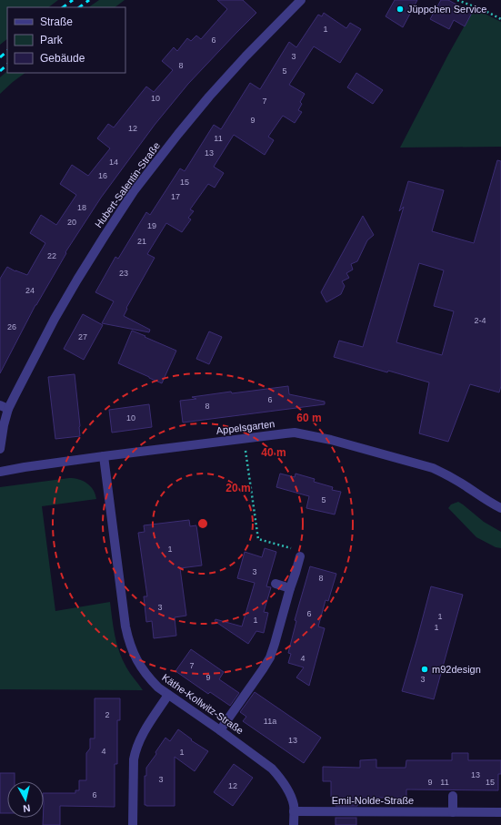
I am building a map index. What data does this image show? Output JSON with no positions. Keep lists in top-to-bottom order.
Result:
{
  "streets": {
    "street": [
      "Hubert-Salentin-Straße",
      "Appelsgarten",
      "Käthe-Kollwitz-Straße",
      "Emil-Nolde-Straße"
    ]
  },
  "crossings": [
    ["Appelsgarten", "Käthe-Kollwitz-Straße"],
    ["Käthe-Kollwitz-Straße", "Emil-Nolde-Straße"]
  ],
  "places": ["Jüppchen Service", "m92design"],
  "house_numbers": [
    "1",
    "6",
    "3",
    "8",
    "5",
    "10",
    "7",
    "9",
    "12",
    "11",
    "13",
    "14",
    "16",
    "15",
    "17",
    "18",
    "20",
    "19",
    "21",
    "22",
    "23",
    "24",
    "2-4",
    "26",
    "27",
    "6",
    "8",
    "10",
    "5",
    "1",
    "3",
    "8",
    "3",
    "6",
    "1",
    "1",
    "1",
    "4",
    "7",
    "9",
    "3",
    "2",
    "11a",
    "13",
    "4",
    "1",
    "13",
    "3",
    "9",
    "11",
    "15",
    "12",
    "6"
  ],
  "legend": ["Straße", "Park", "Gebäude"],
  "north": "bottom",
  "rings": ["60 m", "40 m", "20 m"]
}
